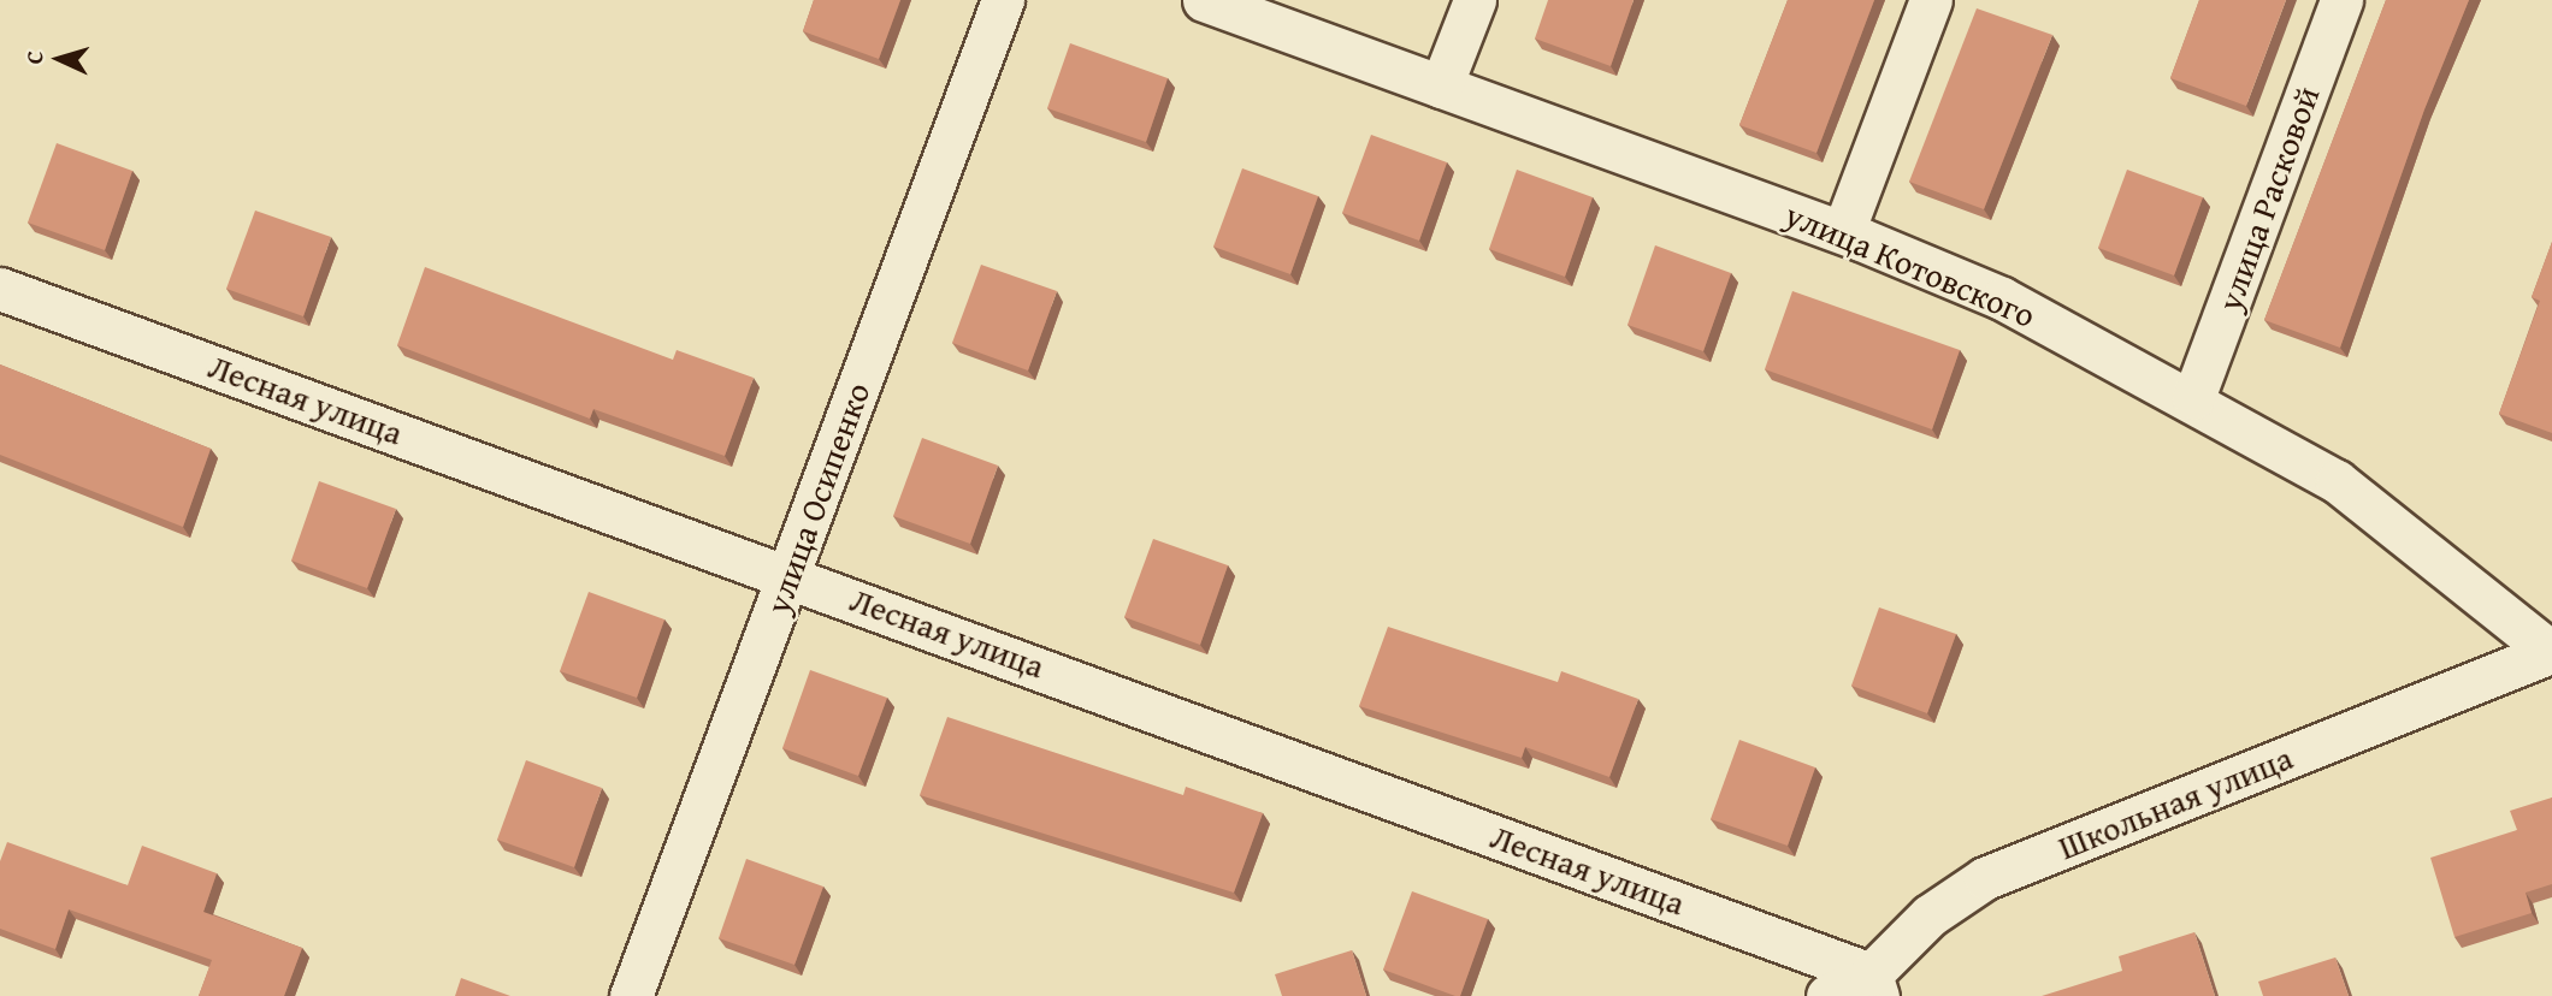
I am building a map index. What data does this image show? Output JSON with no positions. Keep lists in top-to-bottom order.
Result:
{
  "streets": {
    "street": [
      "улица Расковой",
      "улица Котовского",
      "Лесная улица",
      "улица Осипенко",
      "Школьная улица"
    ]
  },
  "crossings": [
    ["улица Расковой", "улица Котовского"],
    ["улица Котовского", "Школьная улица"],
    ["Лесная улица", "улица Осипенко"],
    ["Лесная улица", "Школьная улица"]
  ],
  "north": "left"
}
